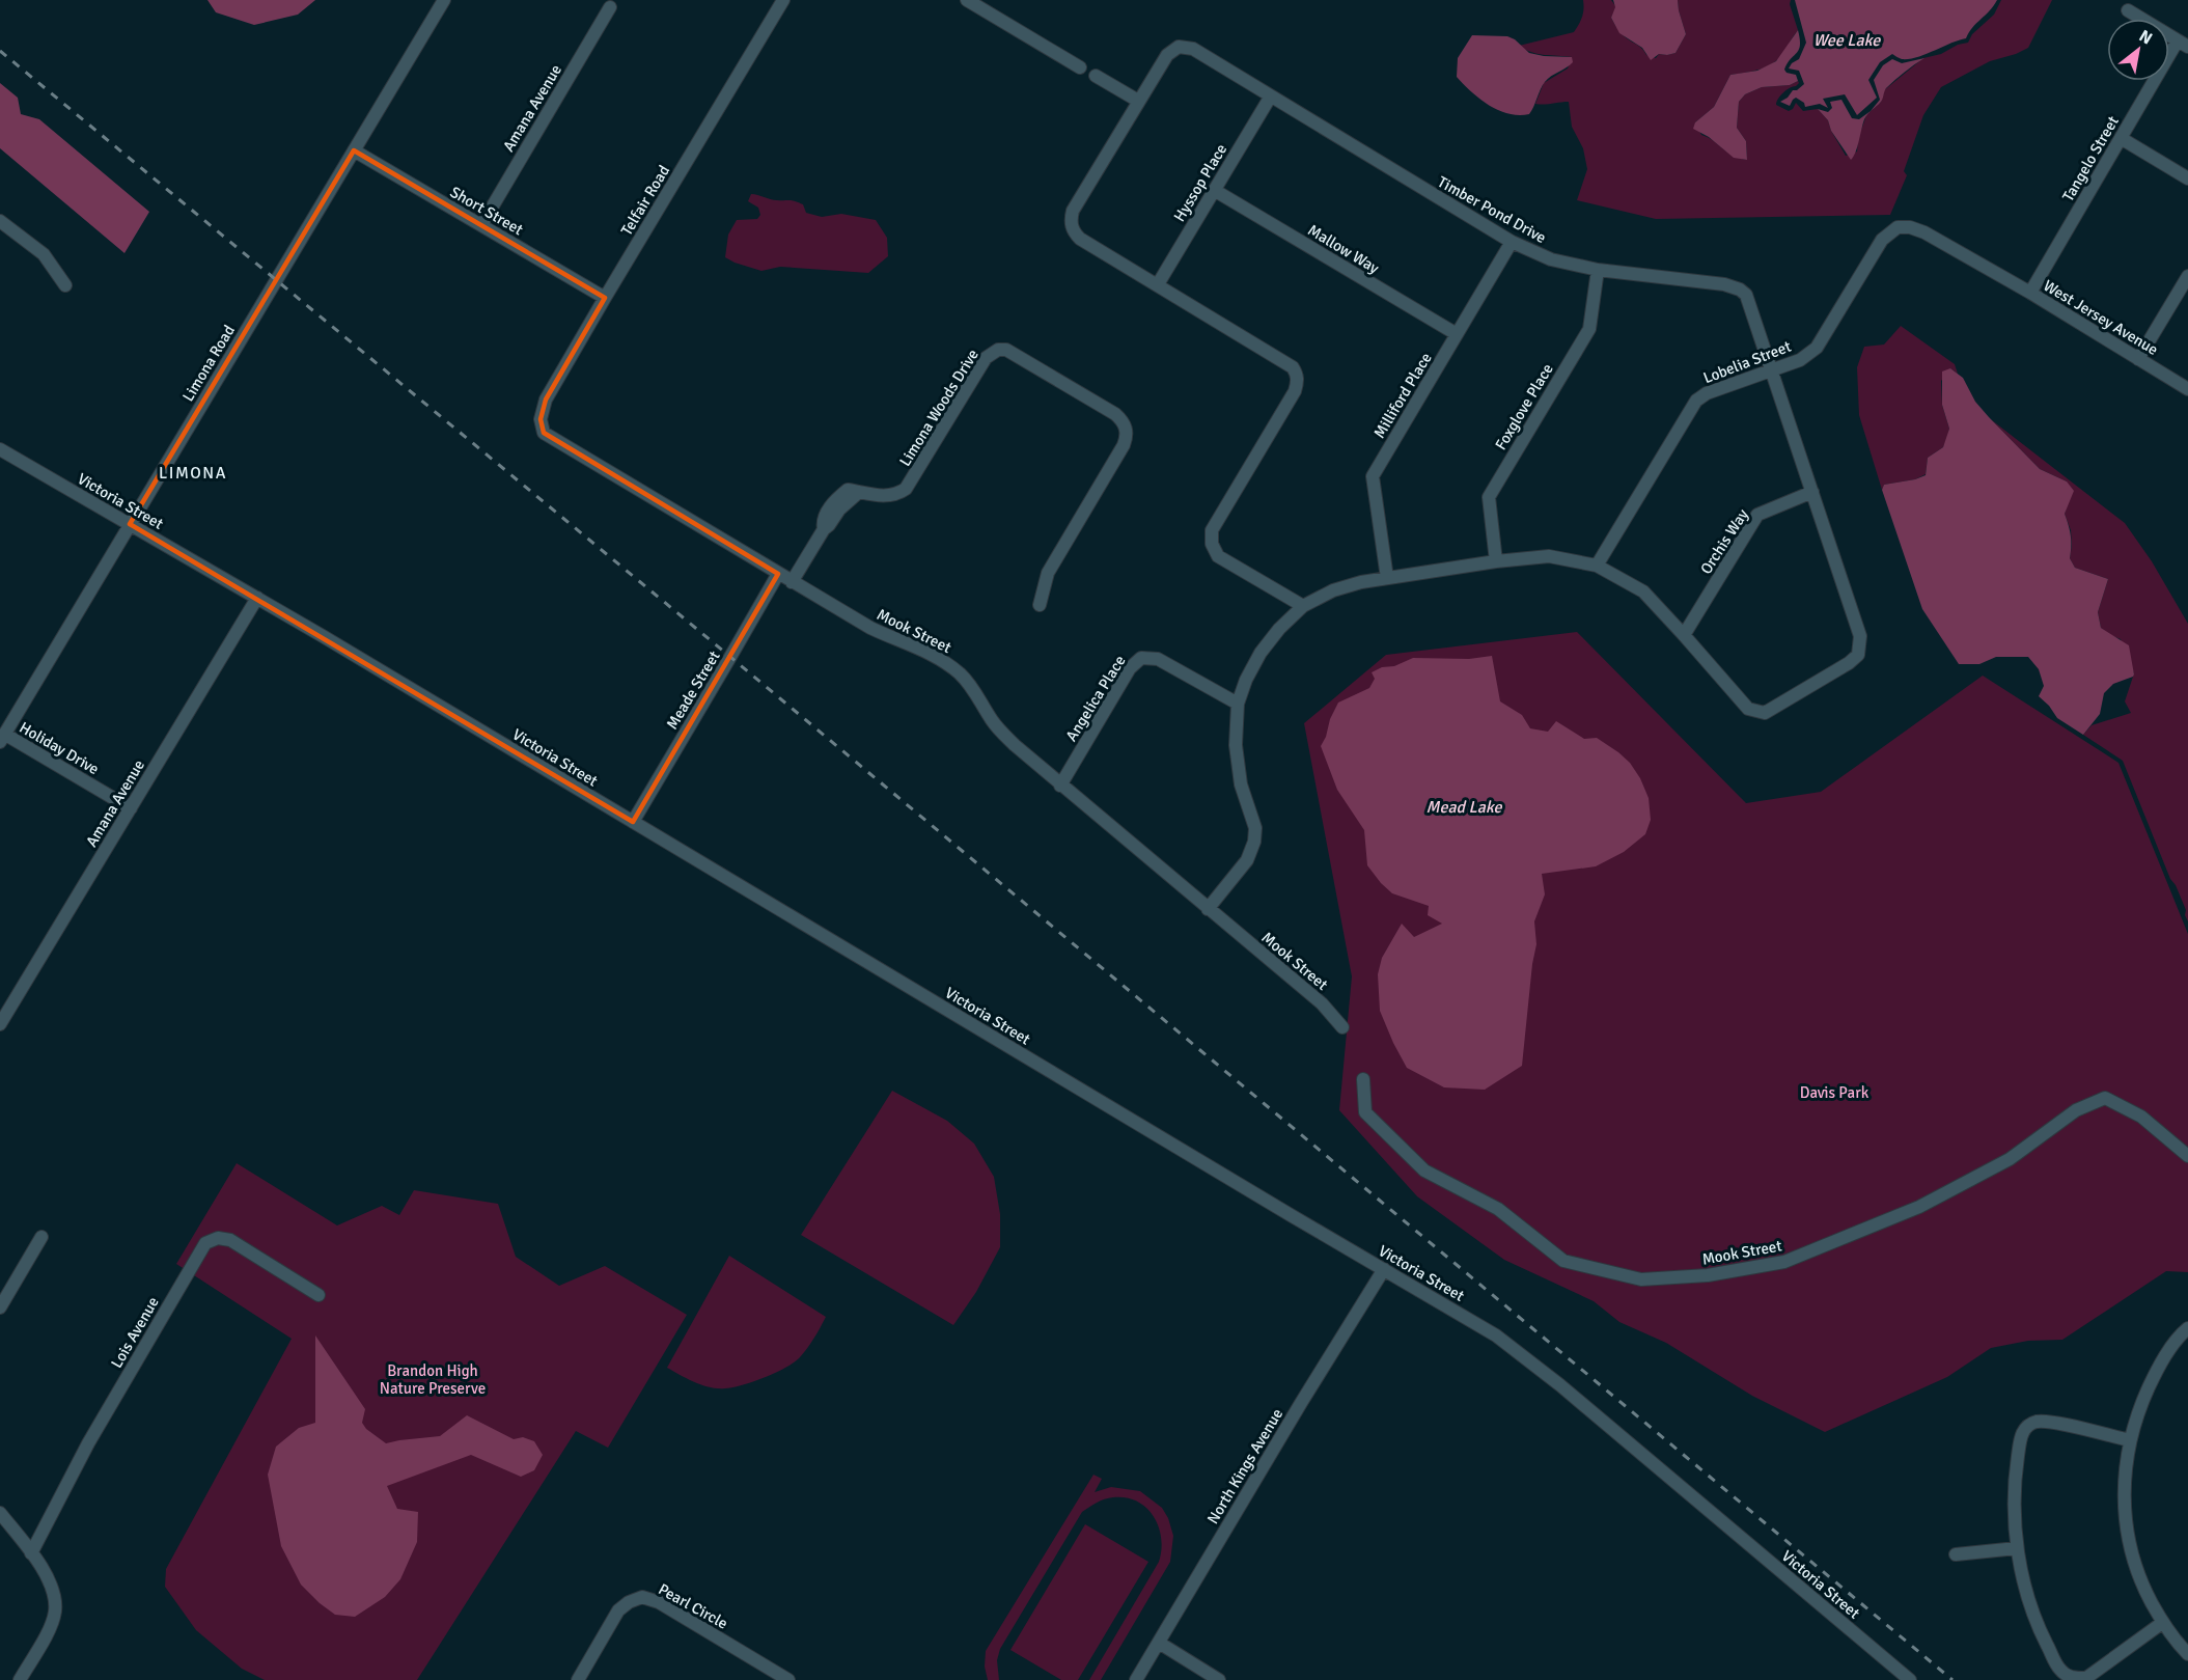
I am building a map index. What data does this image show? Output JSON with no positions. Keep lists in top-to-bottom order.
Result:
{
  "streets": {
    "street": [
      "Amana Avenue",
      "Tangelo Street",
      "Hyssop Place",
      "Telfair Road",
      "Timber Pond Drive",
      "Short Street",
      "Mallow Way",
      "West Jersey Avenue",
      "Lobelia Street",
      "Limona Road",
      "Milliford Place",
      "Foxglove Place",
      "Limona Woods Drive",
      "Victoria Street",
      "Orchis Way",
      "Mook Street",
      "Meade Street",
      "Angelica Place",
      "Holiday Drive",
      "Lois Avenue",
      "North Kings Avenue",
      "Pearl Circle"
    ]
  },
  "crossings": [
    ["Amana Avenue", "Short Street"],
    ["Amana Avenue", "Victoria Street"],
    ["Amana Avenue", "Holiday Drive"],
    ["Tangelo Street", "West Jersey Avenue"],
    ["Tangelo Street", "Lobelia Street"],
    ["Hyssop Place", "Timber Pond Drive"],
    ["Hyssop Place", "Mallow Way"],
    ["Telfair Road", "Short Street"],
    ["Telfair Road", "Mook Street"],
    ["Timber Pond Drive", "Lobelia Street"],
    ["Timber Pond Drive", "Milliford Place"],
    ["Timber Pond Drive", "Foxglove Place"],
    ["Timber Pond Drive", "Orchis Way"],
    ["Timber Pond Drive", "Angelica Place"],
    ["Short Street", "Limona Road"],
    ["Mallow Way", "Milliford Place"],
    ["West Jersey Avenue", "Lobelia Street"],
    ["Limona Road", "Victoria Street"],
    ["Limona Road", "Holiday Drive"],
    ["Limona Woods Drive", "Mook Street"],
    ["Victoria Street", "Meade Street"],
    ["Victoria Street", "North Kings Avenue"],
    ["Mook Street", "Meade Street"],
    ["Mook Street", "Angelica Place"]
  ],
  "districts": ["LIMONA"],
  "water": ["Wee Lake", "Mead Lake"],
  "parks": ["Davis Park", "Brandon High Nature Preserve"],
  "north": "top right"
}
